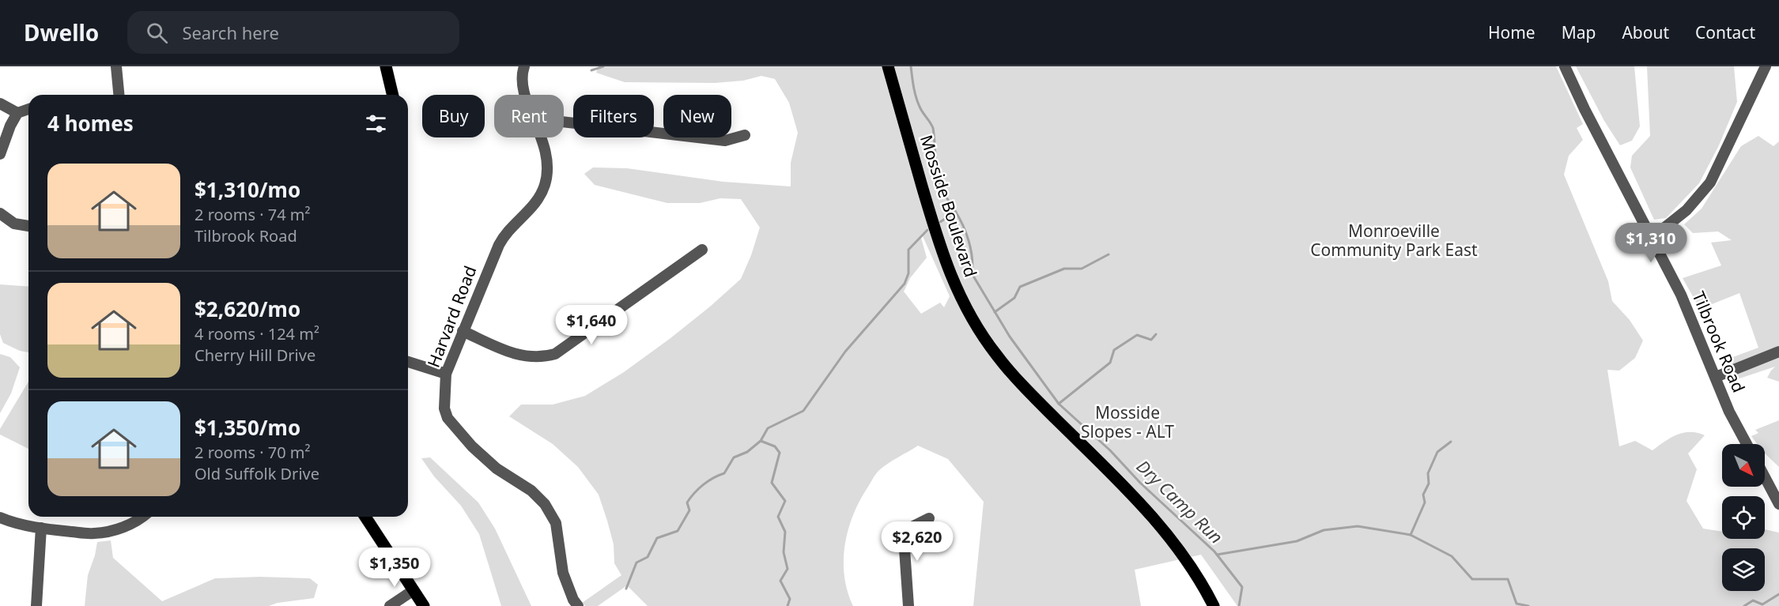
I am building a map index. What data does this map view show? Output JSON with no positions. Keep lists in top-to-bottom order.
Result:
{
  "streets": {
    "main road": ["Mosside Boulevard"],
    "street": ["Harvard Road", "Tilbrook Road"]
  },
  "water": ["Dry Camp Run"],
  "parks": ["Monroeville Community Park East", "Mosside Slopes - ALT"],
  "north": "bottom right",
  "page": {
    "header": "Dwello",
    "search": "Search here",
    "nav": [
      "Home",
      "Map",
      "About",
      "Contact"
    ],
    "chip": [
      "Buy",
      "Rent",
      "Filters",
      "New"
    ],
    "heading": "4 homes",
    "list": [
      {
        "name": "$1,310/mo",
        "note": "2 rooms · 74 m² · Tilbrook Road"
      },
      {
        "name": "$2,620/mo",
        "note": "4 rooms · 124 m² · Cherry Hill Drive"
      },
      {
        "name": "$1,350/mo",
        "note": "2 rooms · 70 m² · Old Suffolk Drive"
      }
    ],
    "price": [
      "$1,310",
      "$1,640",
      "$2,620",
      "$1,350"
    ]
  }
}
